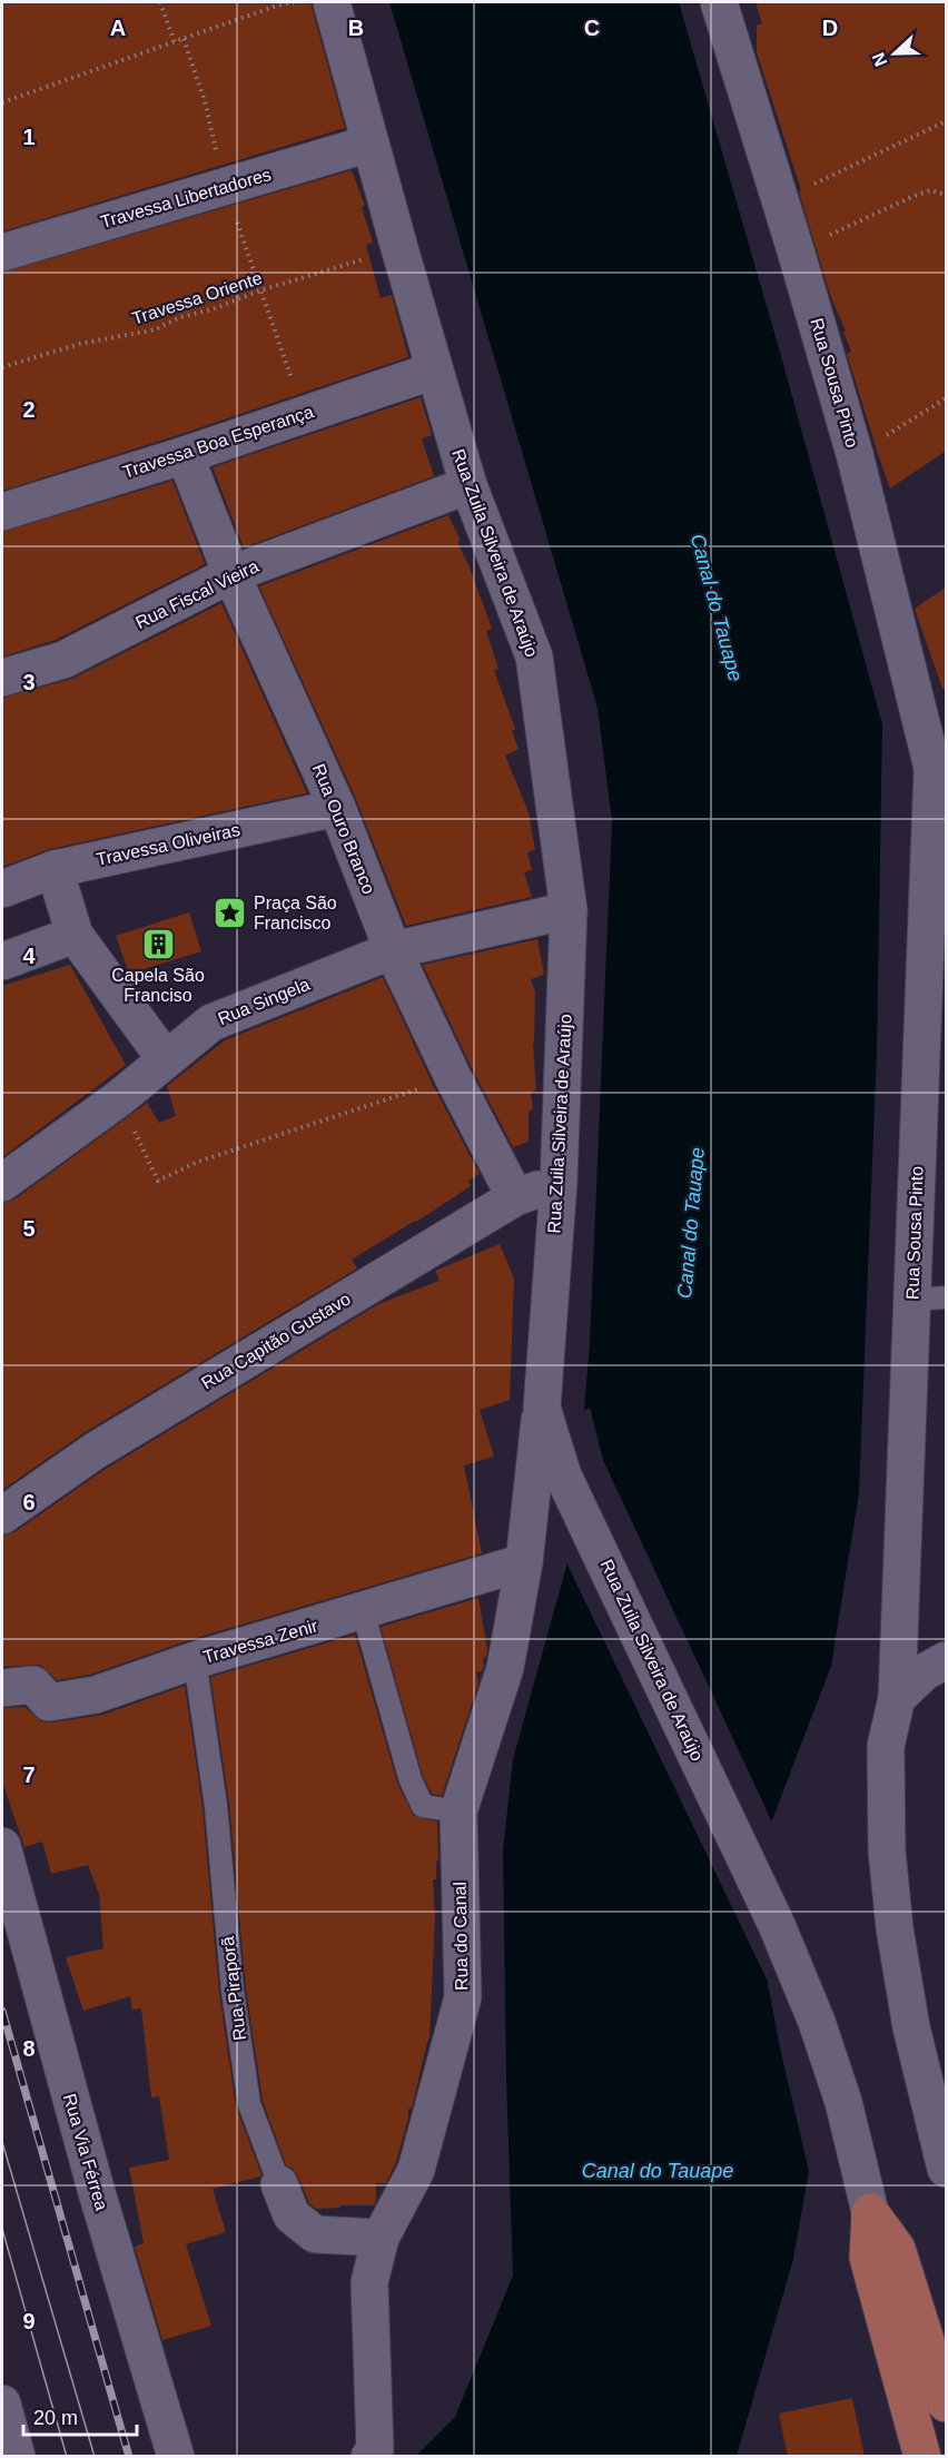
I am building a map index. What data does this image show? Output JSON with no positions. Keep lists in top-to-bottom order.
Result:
{
  "streets": {
    "street": [
      "Travessa Libertadores",
      "Rua Sousa Pinto",
      "Travessa Boa Esperança",
      "Rua Zuila Silveira de Araújo",
      "Rua Fiscal Vieira",
      "Rua Ouro Branco",
      "Travessa Oliveiras",
      "Rua Singela",
      "Rua Capitão Gustavo",
      "Travessa Zenir",
      "Rua do Canal",
      "Rua Piraporã",
      "Rua Via Férrea"
    ],
    "path": ["Travessa Oriente"]
  },
  "crossings": [
    ["Travessa Libertadores", "Rua Zuila Silveira de Araújo"],
    ["Travessa Oriente", "Rua Zuila Silveira de Araújo"],
    ["Travessa Boa Esperança", "Rua Zuila Silveira de Araújo"],
    ["Travessa Boa Esperança", "Rua Ouro Branco"],
    ["Rua Zuila Silveira de Araújo", "Rua Fiscal Vieira"],
    ["Rua Zuila Silveira de Araújo", "Rua Singela"],
    ["Rua Zuila Silveira de Araújo", "Rua Capitão Gustavo"],
    ["Rua Zuila Silveira de Araújo", "Rua do Canal"],
    ["Rua Fiscal Vieira", "Rua Ouro Branco"],
    ["Rua Ouro Branco", "Travessa Oliveiras"],
    ["Rua Ouro Branco", "Rua Singela"],
    ["Rua Ouro Branco", "Rua Capitão Gustavo"],
    ["Travessa Zenir", "Rua do Canal"],
    ["Travessa Zenir", "Rua Piraporã"],
    ["Rua do Canal", "Rua Piraporã"]
  ],
  "water": ["Canal do Tauape"],
  "places": {
    "place": ["Praça São Francisco"],
    "building": ["Capela São Franciso"]
  },
  "scale_bar": "20 m",
  "north": "left",
  "grid": {
    "columns": [
      "A",
      "B",
      "C",
      "D"
    ],
    "rows": [
      "1",
      "2",
      "3",
      "4",
      "5",
      "6",
      "7",
      "8",
      "9"
    ]
  }
}
